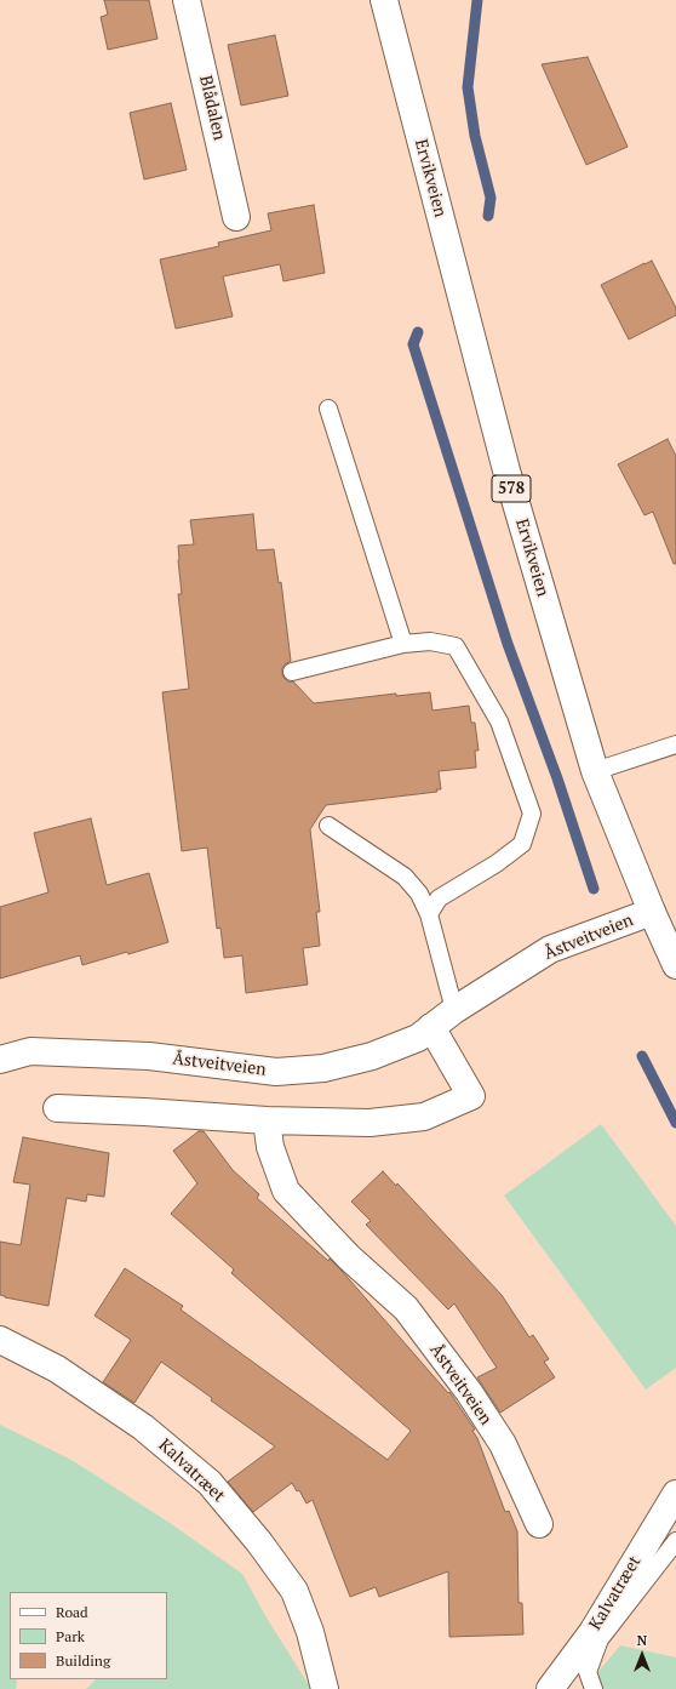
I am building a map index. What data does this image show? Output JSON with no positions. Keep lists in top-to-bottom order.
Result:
{
  "streets": {
    "street": [
      "Blådalen",
      "Ervikveien",
      "578",
      "Åstveitveien",
      "Kalvatræet"
    ]
  },
  "crossings": [
    ["Ervikveien", "Åstveitveien"]
  ],
  "legend": ["Road", "Park", "Building"],
  "north": "top"
}
